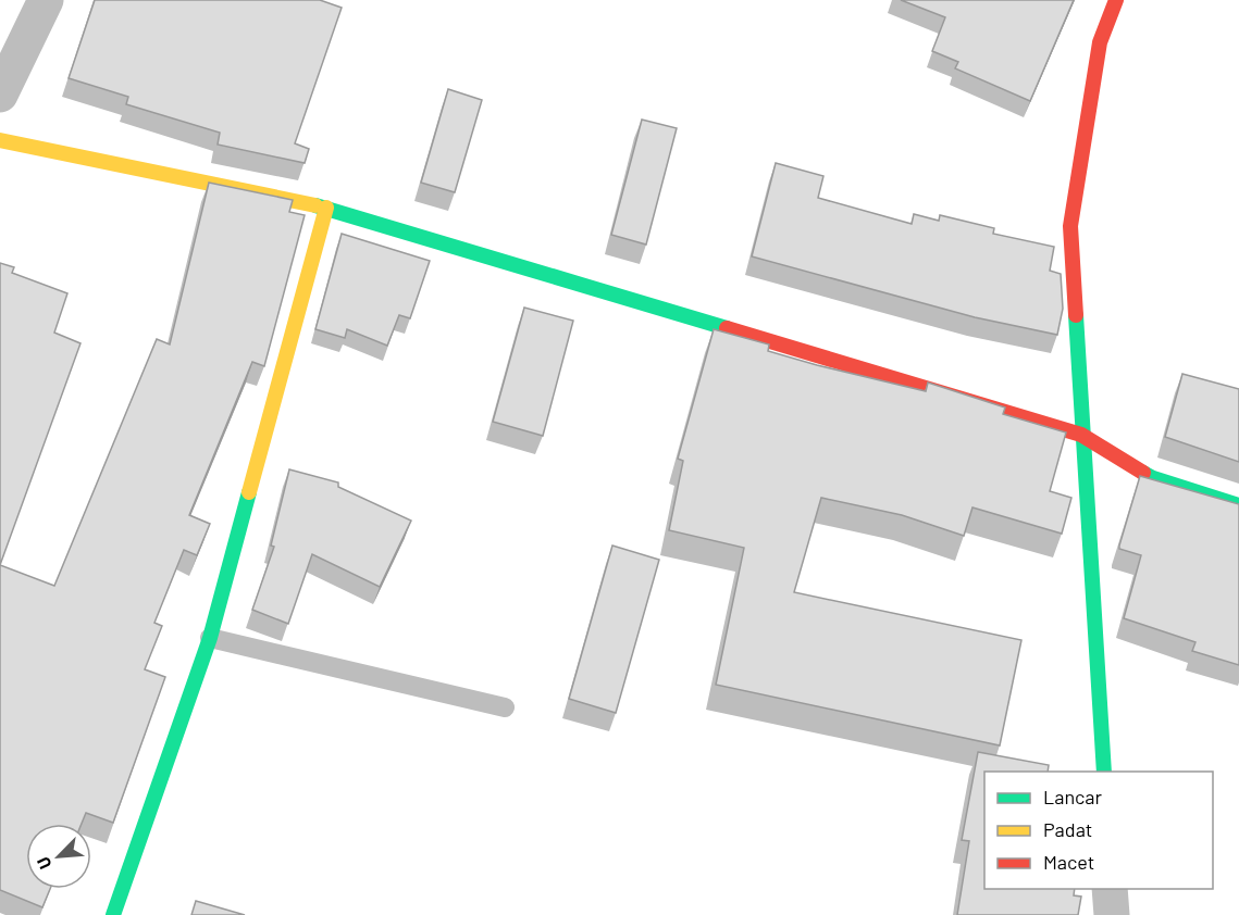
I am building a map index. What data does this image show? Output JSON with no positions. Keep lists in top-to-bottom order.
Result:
{
  "legend": ["Lancar", "Padat", "Macet"],
  "north": "bottom left"
}
